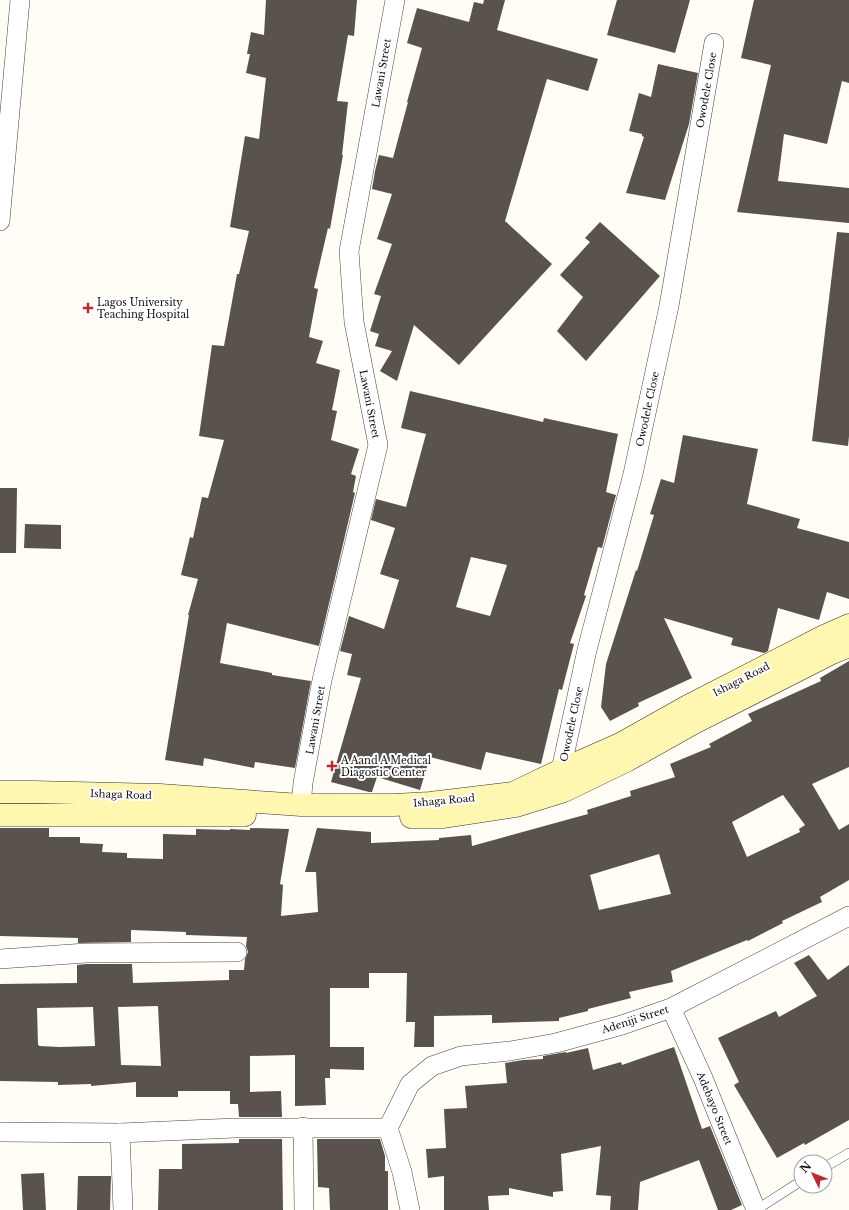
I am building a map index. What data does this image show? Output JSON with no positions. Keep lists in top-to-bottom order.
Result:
{
  "streets": {
    "main road": ["Ishaga Road"],
    "street": [
      "Lawani Street",
      "Owodele Close",
      "Adeniji Street",
      "Adebayo Street"
    ]
  },
  "crossings": [
    ["Lawani Street", "Ishaga Road"],
    ["Owodele Close", "Ishaga Road"],
    ["Adeniji Street", "Adebayo Street"]
  ],
  "places": {
    "health": ["Lagos University Teaching Hospital", "A Aand A Medical Diagostic Center"]
  },
  "north": "top left"
}
